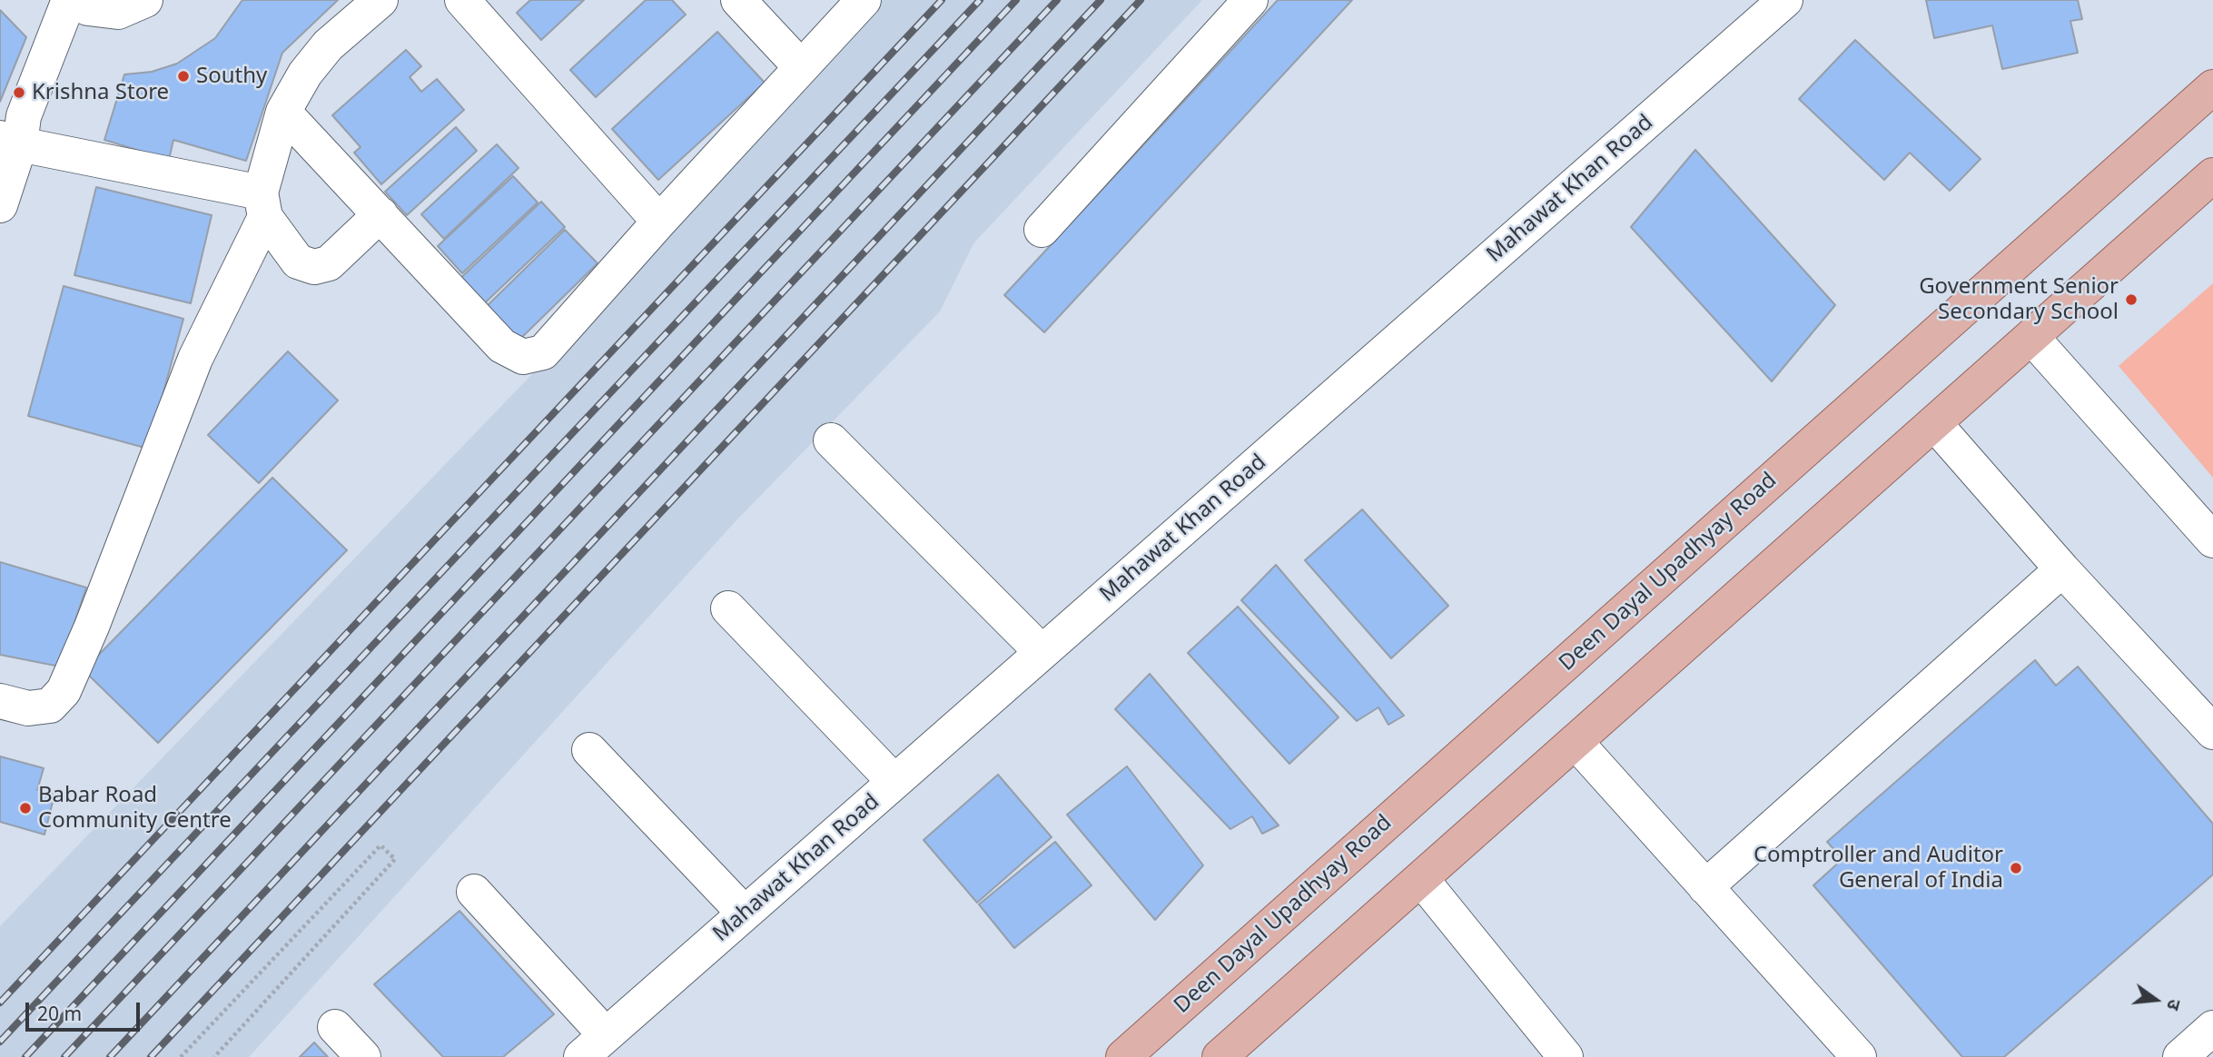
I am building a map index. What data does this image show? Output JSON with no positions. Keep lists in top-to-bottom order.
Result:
{
  "streets": {
    "main road": ["Deen Dayal Upadhyay Road"],
    "street": ["Mahawat Khan Road"]
  },
  "places": [
    "Southy",
    "Krishna Store",
    "Government Senior Secondary School",
    "Babar Road Community Centre",
    "Comptroller and Auditor General of India"
  ],
  "scale_bar": "20 m",
  "north": "right"
}
